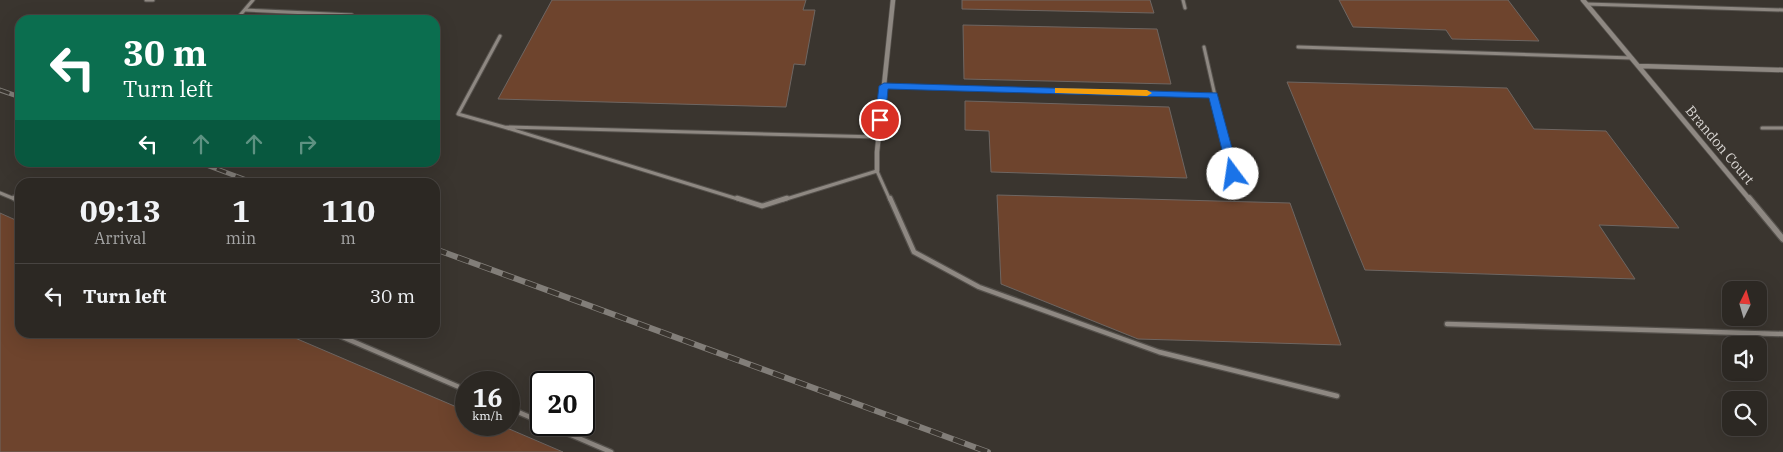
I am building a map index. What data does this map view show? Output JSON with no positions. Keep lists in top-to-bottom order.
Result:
{
  "streets": {
    "street": ["Brandon Court"]
  },
  "north": "top",
  "page": {
    "turn": ["30 m", "Turn left"],
    "eta": [
      "09:13",
      "Arrival",
      "1",
      "min",
      "110",
      "m"
    ],
    "list": [
      {
        "name": "Turn left",
        "value": "30 m"
      }
    ],
    "speed": "16 km/h",
    "limit": "20"
  }
}
